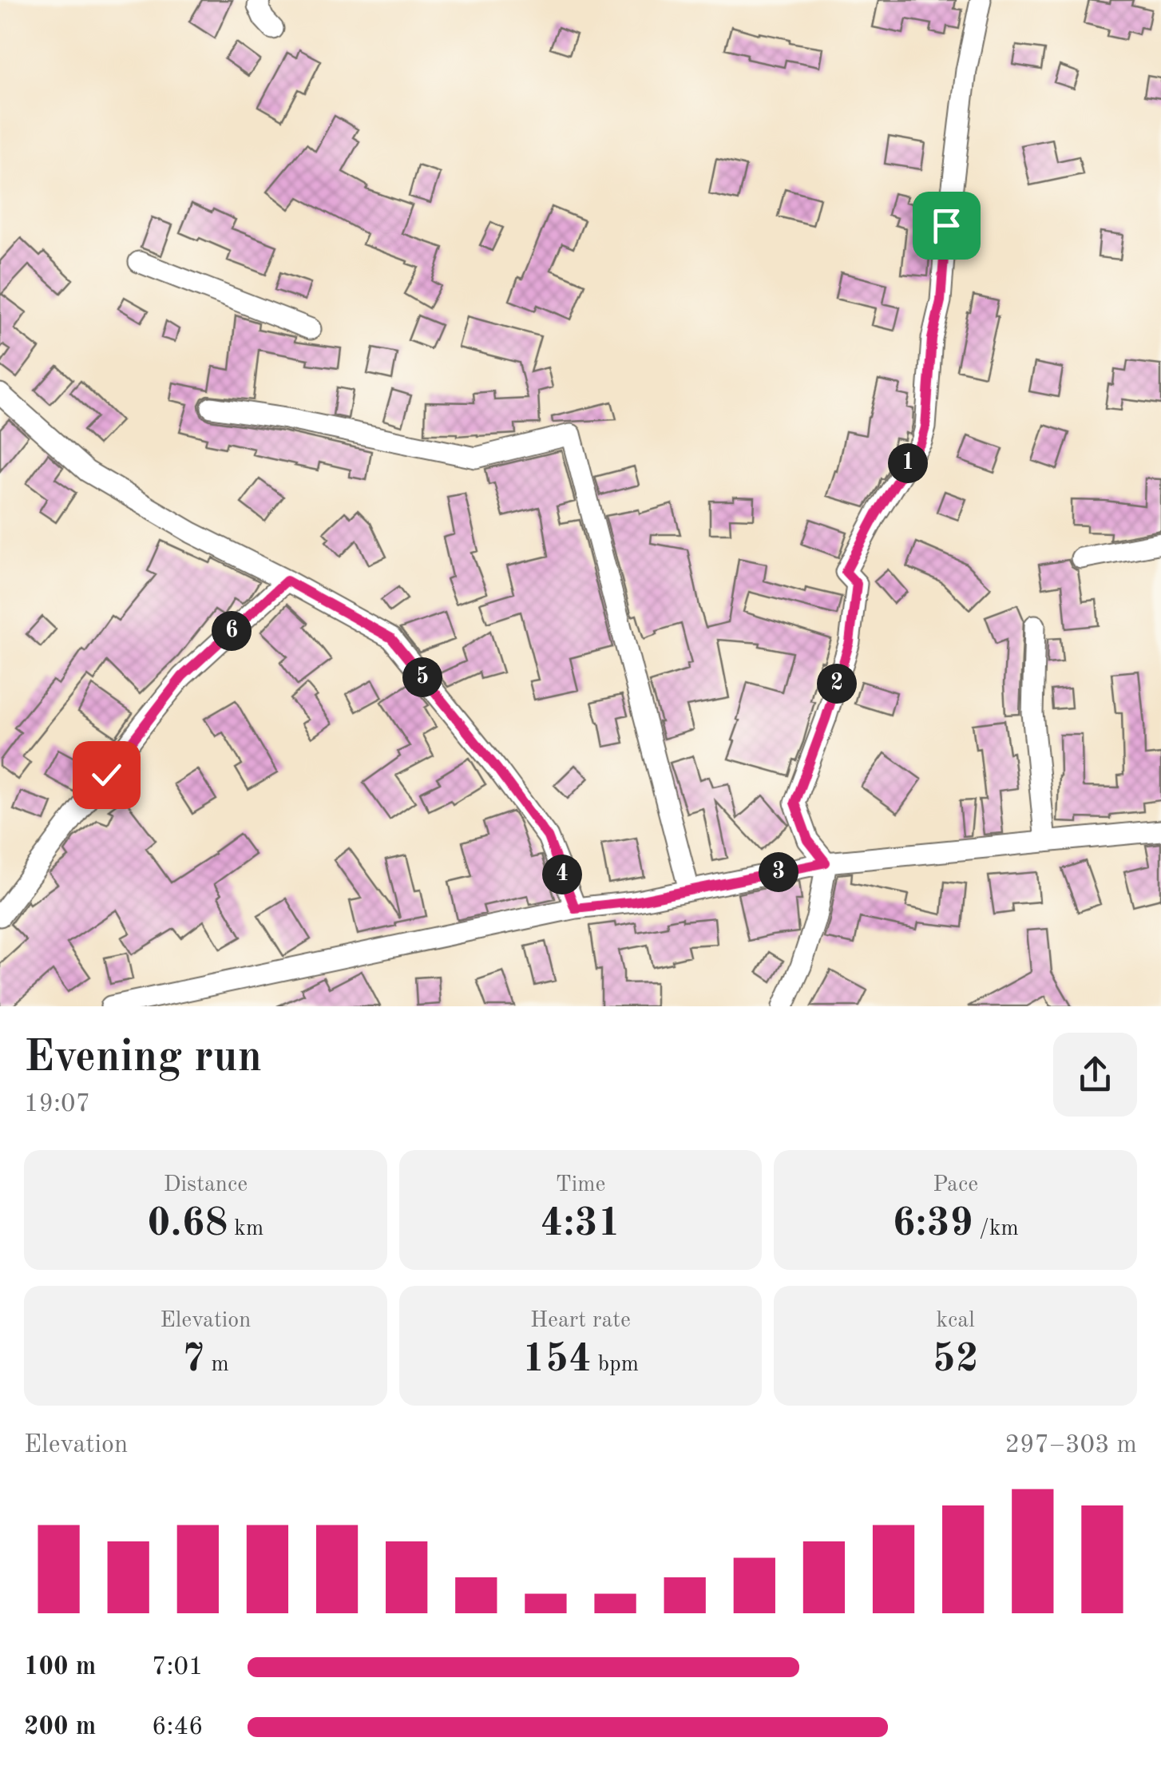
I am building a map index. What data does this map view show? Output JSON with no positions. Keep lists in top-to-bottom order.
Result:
{
  "page": {
    "pins": [
      "1",
      "6",
      "5",
      "2",
      "3",
      "4"
    ],
    "heading": ["Evening run", "19:07"],
    "stats": [
      ["Distance", "0.68 km"],
      ["Time", "4:31"],
      ["Pace", "6:39 /km"],
      ["Elevation", "7 m"],
      ["Heart rate", "154 bpm"],
      ["kcal", "52"]
    ],
    "chart": ["Elevation", "297–303 m"],
    "list": [
      {
        "name": "100 m",
        "note": "7:01"
      },
      {
        "name": "200 m",
        "note": "6:46"
      }
    ]
  }
}
